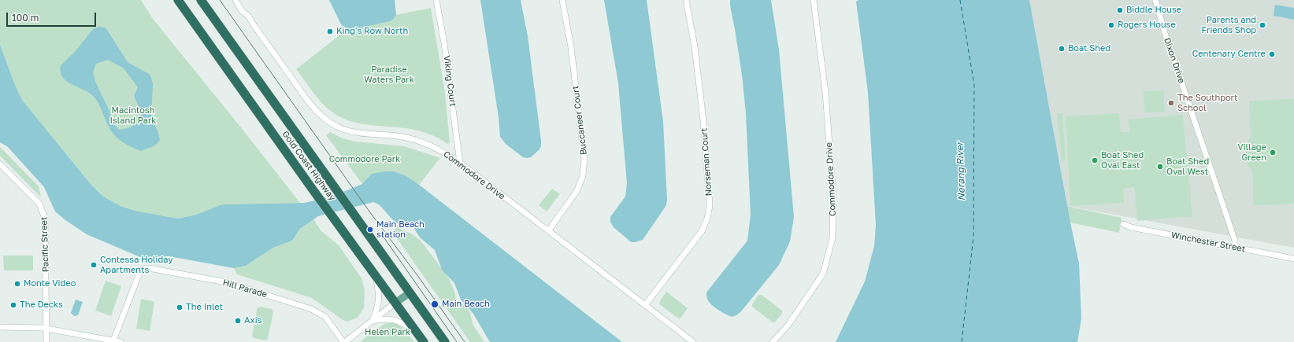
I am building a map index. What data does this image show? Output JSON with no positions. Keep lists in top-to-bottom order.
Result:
{
  "streets": {
    "highway": ["Gold Coast Highway"],
    "street": [
      "Dixon Drive",
      "Viking Court",
      "Buccaneer Court",
      "Norseman Court",
      "Commodore Drive",
      "Winchester Street",
      "Pacific Street",
      "Hill Parade"
    ]
  },
  "crossings": [
    ["Dixon Drive", "Winchester Street"],
    ["Viking Court", "Commodore Drive"],
    ["Buccaneer Court", "Commodore Drive"],
    ["Norseman Court", "Commodore Drive"]
  ],
  "water": ["Nerang River"],
  "parks": [
    "Paradise Waters Park",
    "Macintosh Island Park",
    "Commodore Park",
    "Helen Park"
  ],
  "places": [
    "Biddle House",
    "Rogers House",
    "Parents and Friends Shop",
    "King's Row North",
    "Boat Shed",
    "Centenary Centre",
    "The Southport School",
    "Village Green",
    "Boat Shed Oval East",
    "Boat Shed Oval West",
    "Main Beach station",
    "Contessa Holiday Apartments",
    "Monte Video",
    "Main Beach",
    "The Decks",
    "The Inlet",
    "Axis"
  ],
  "scale_bar": "100 m"
}
